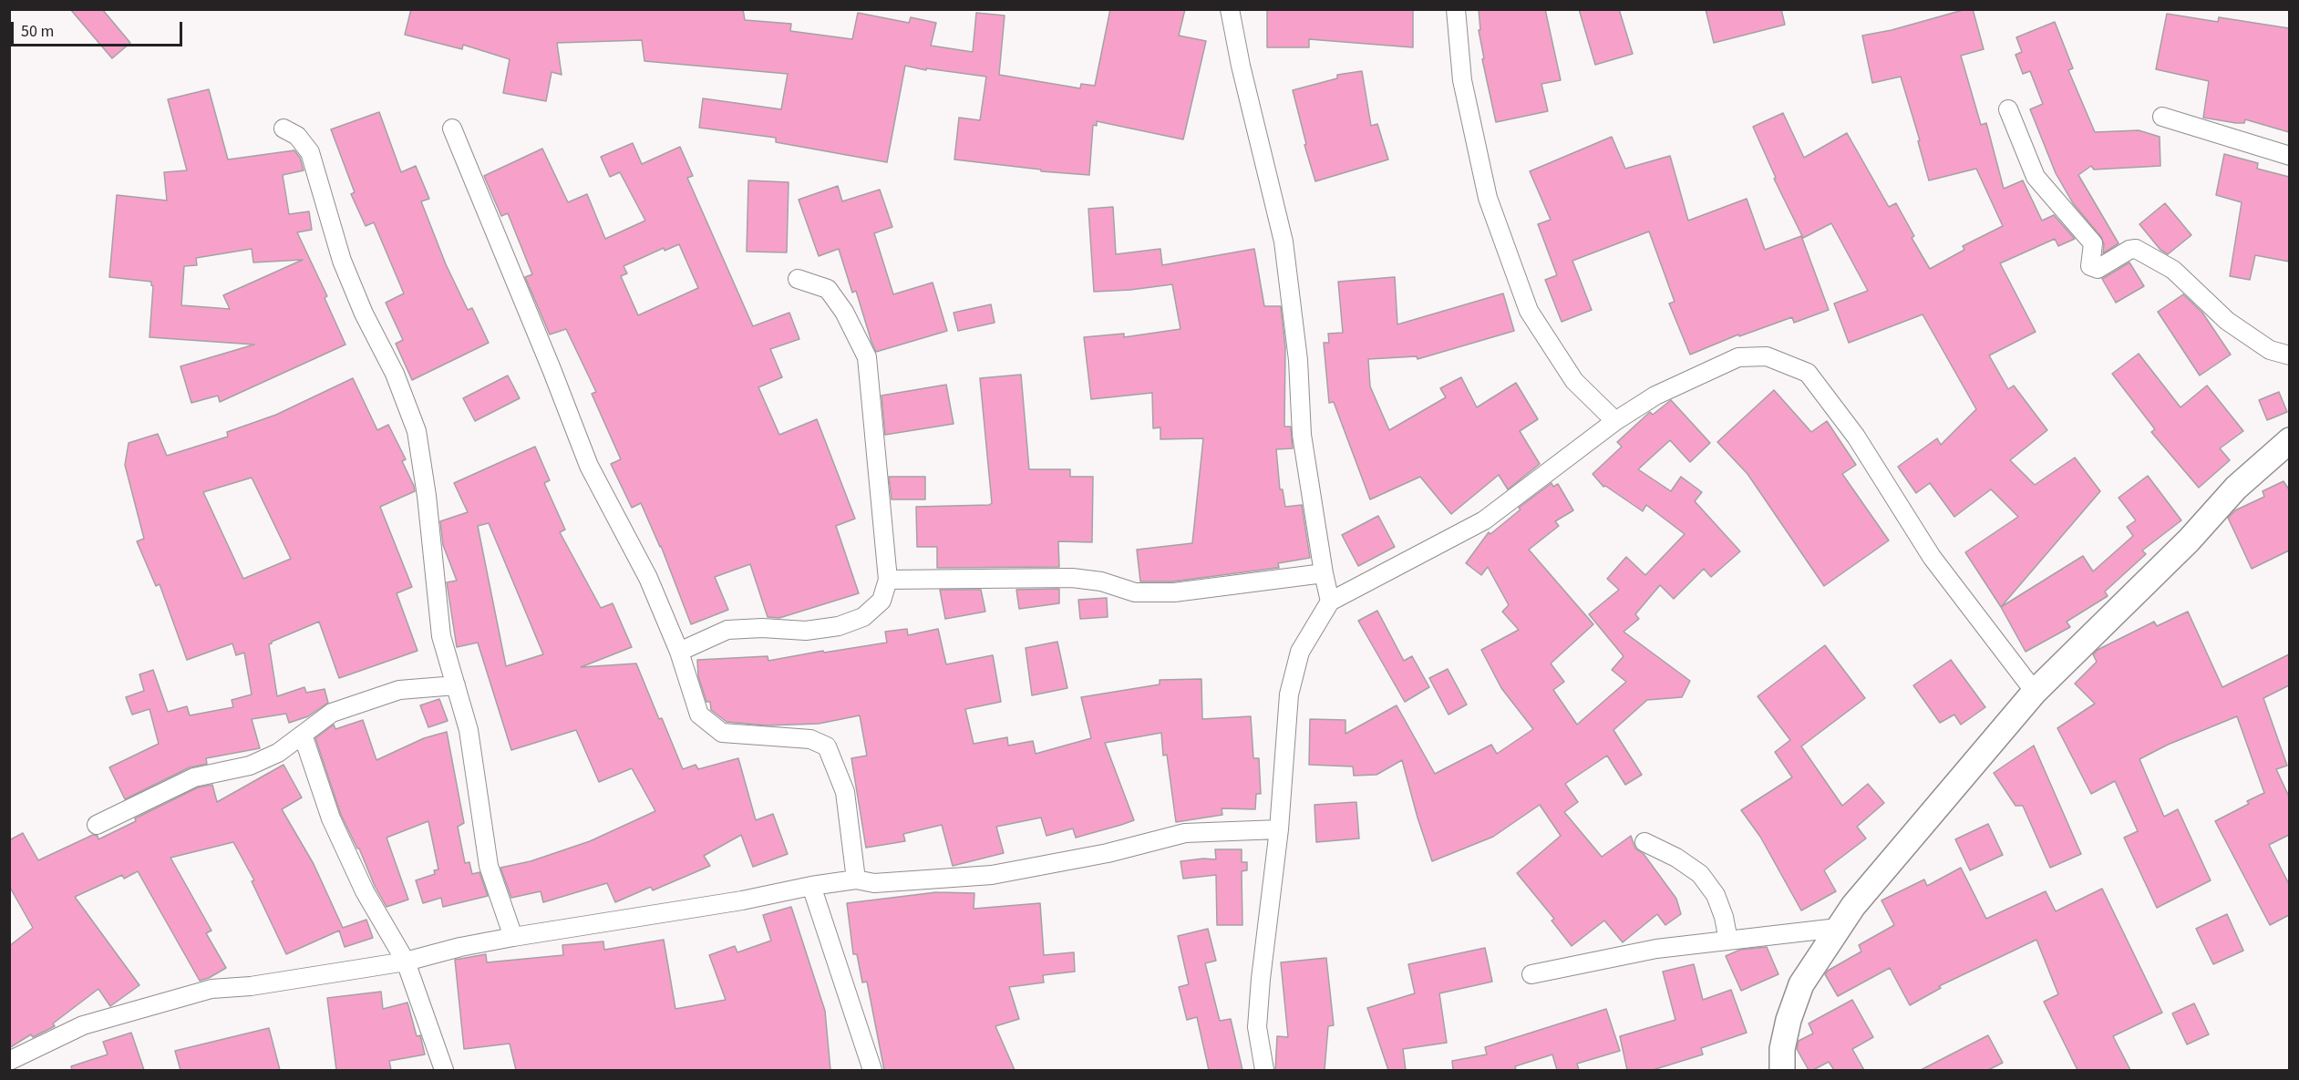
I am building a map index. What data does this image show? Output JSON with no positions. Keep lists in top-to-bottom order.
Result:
{
  "scale_bar": "50 m"
}
